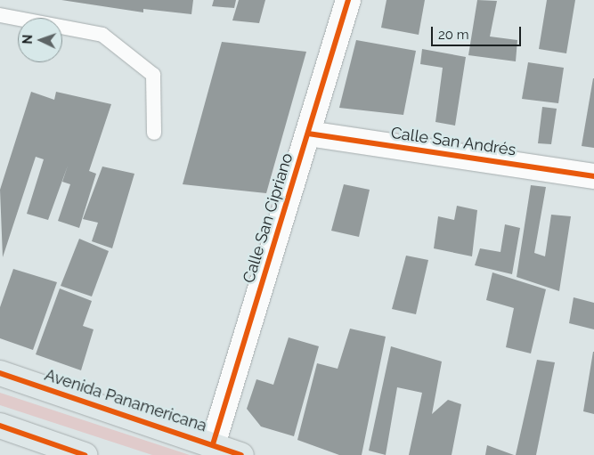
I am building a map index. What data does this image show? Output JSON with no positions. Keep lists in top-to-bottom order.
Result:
{
  "streets": {
    "main road": ["Avenida Panamericana"],
    "street": ["Calle San Andrés", "Calle San Cipriano"]
  },
  "crossings": [
    ["Calle San Andrés", "Calle San Cipriano"],
    ["Calle San Cipriano", "Avenida Panamericana"]
  ],
  "scale_bar": "20 m",
  "north": "left"
}
